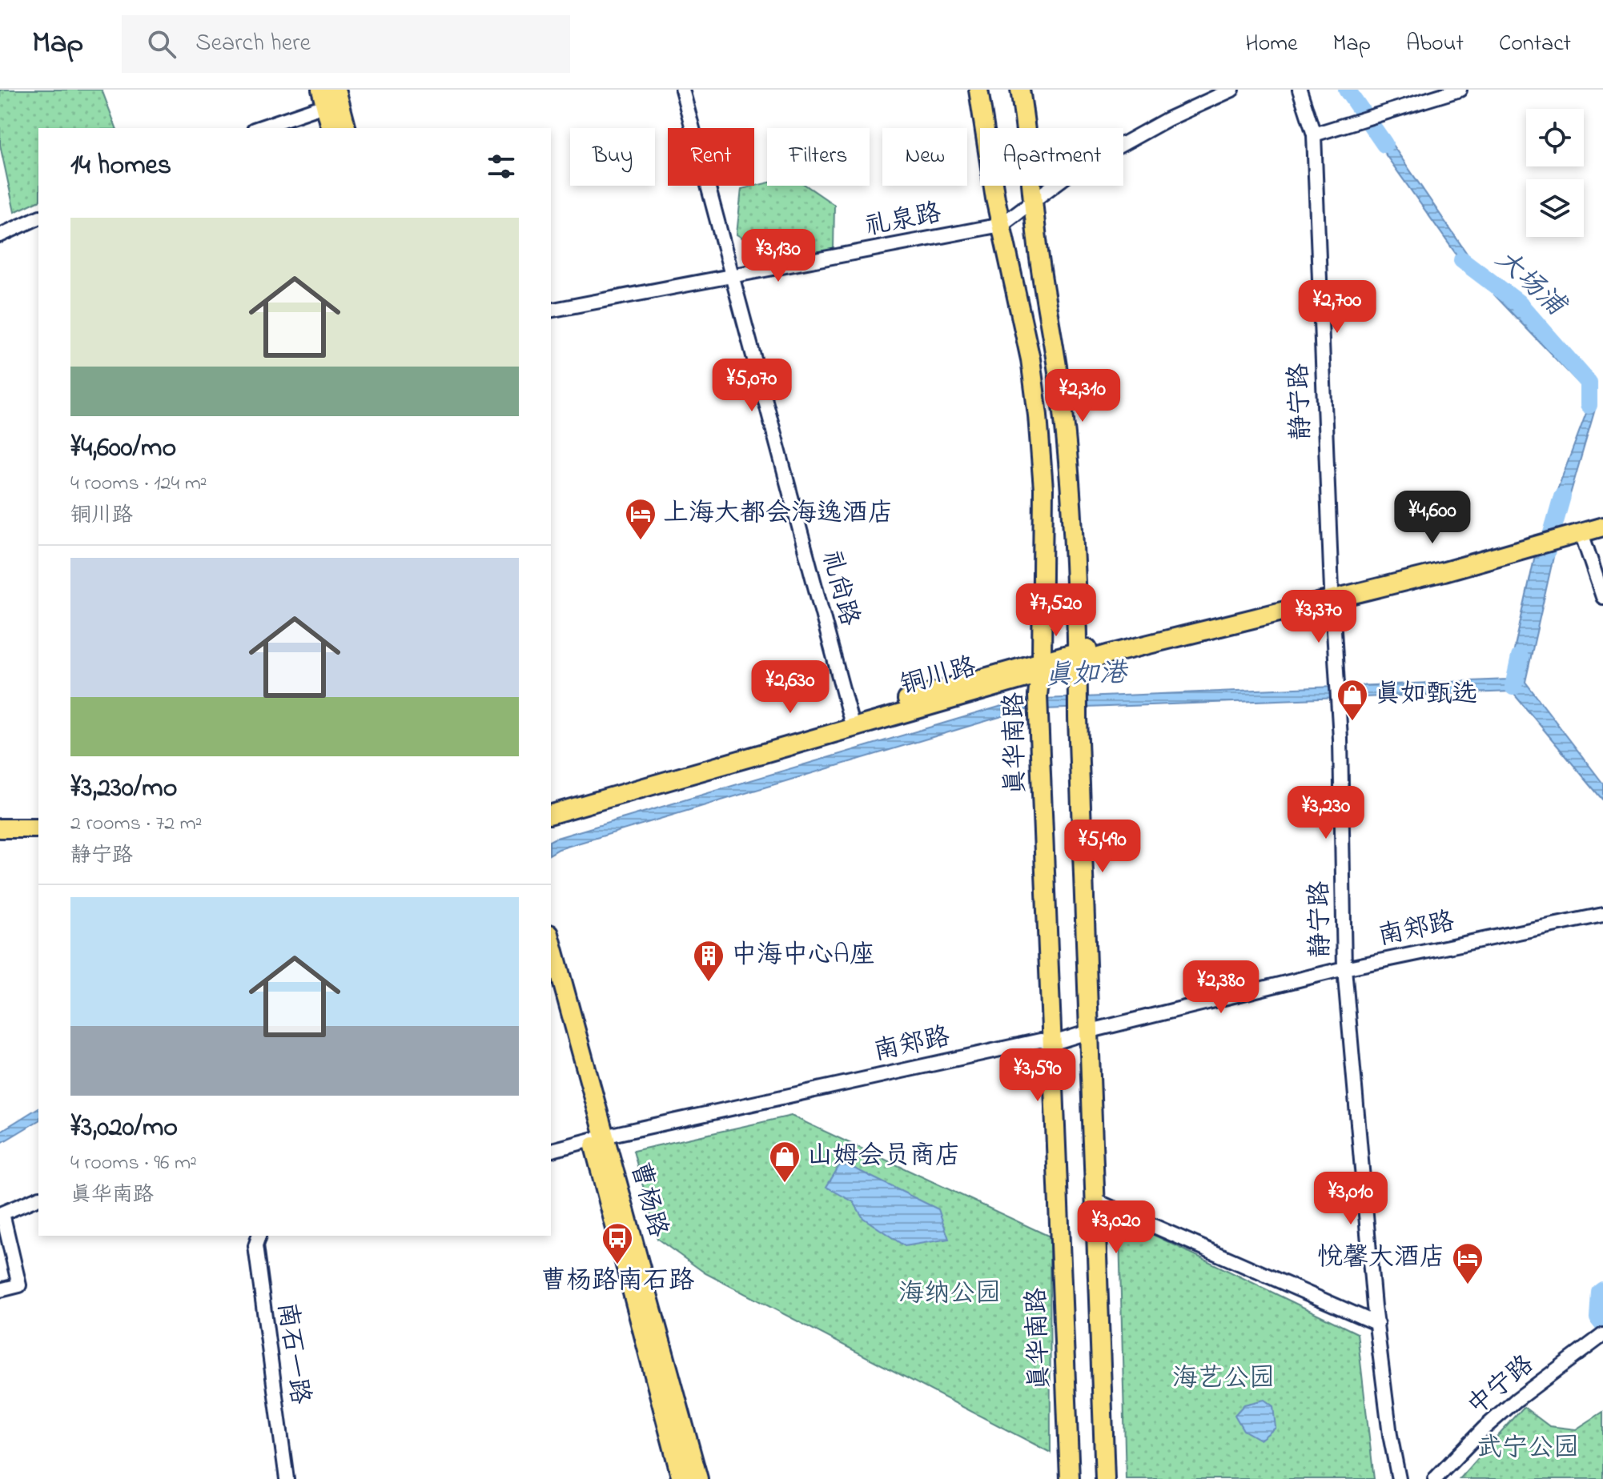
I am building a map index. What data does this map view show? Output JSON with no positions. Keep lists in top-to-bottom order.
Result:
{
  "streets": {
    "main road": ["铜川路", "真华南路", "曹杨路"],
    "street": [
      "礼泉路",
      "静宁路",
      "礼尚路",
      "南郑路",
      "南石一路",
      "中宁路"
    ]
  },
  "crossings": [
    ["礼泉路", "礼尚路"],
    ["礼泉路", "真华南路"],
    ["静宁路", "铜川路"],
    ["静宁路", "南郑路"],
    ["礼尚路", "铜川路"],
    ["铜川路", "真华南路"],
    ["真华南路", "南郑路"],
    ["南郑路", "曹杨路"]
  ],
  "water": ["大场浦", "真如港"],
  "parks": ["海纳公园", "海艺公园", "武宁公园"],
  "places": {
    "hotel": ["上海大都会海逸酒店", "悦馨大酒店"],
    "shop": ["真如甄选", "山姆会员商店"],
    "building": ["中海中心A座"],
    "bus stop": ["曹杨路南石路"]
  },
  "page": {
    "header": "Map",
    "search": "Search here",
    "nav": [
      "Home",
      "Map",
      "About",
      "Contact"
    ],
    "chip": [
      "Buy",
      "Rent",
      "Filters",
      "New",
      "Apartment"
    ],
    "heading": "14 homes",
    "list": [
      {
        "name": "¥4,600/mo",
        "note": "4 rooms · 124 m² · 铜川路"
      },
      {
        "name": "¥3,230/mo",
        "note": "2 rooms · 72 m² · 静宁路"
      },
      {
        "name": "¥3,020/mo",
        "note": "4 rooms · 96 m² · 真华南路"
      }
    ],
    "price": [
      "¥3,130",
      "¥2,700",
      "¥5,070",
      "¥2,310",
      "¥4,600",
      "¥7,520",
      "¥3,370",
      "¥2,630",
      "¥3,230",
      "¥5,490",
      "¥2,380",
      "¥3,590",
      "¥3,010",
      "¥3,020"
    ]
  }
}
